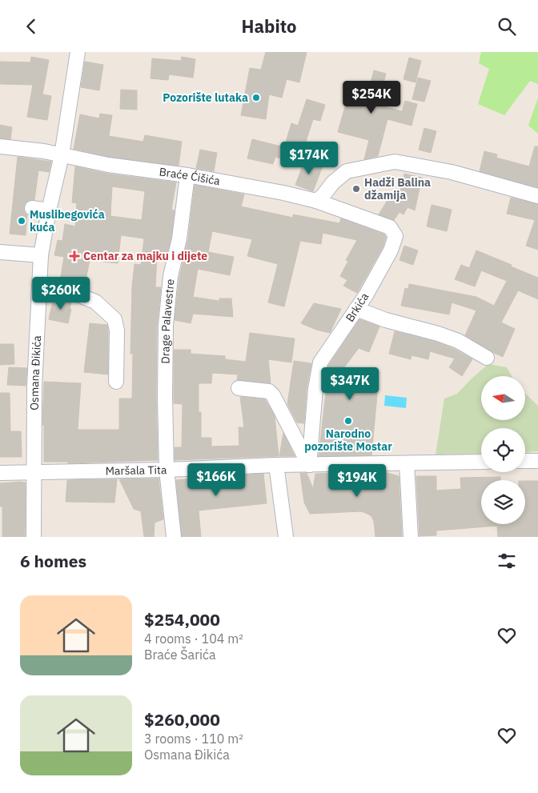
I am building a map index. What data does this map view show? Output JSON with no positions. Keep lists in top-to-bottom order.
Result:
{
  "streets": {
    "street": [
      "Braće Ćišića",
      "Brkića",
      "Drage Palavestre",
      "Osmana Đikića",
      "Maršala Tita"
    ]
  },
  "crossings": [
    ["Braće Ćišića", "Brkića"],
    ["Braće Ćišića", "Drage Palavestre"],
    ["Braće Ćišića", "Osmana Đikića"],
    ["Brkića", "Maršala Tita"],
    ["Drage Palavestre", "Maršala Tita"],
    ["Osmana Đikića", "Maršala Tita"]
  ],
  "places": {
    "other": [
      "Pozorište lutaka",
      "Hadži Balina džamija",
      "Muslibegovića kuća",
      "Narodno pozorište Mostar"
    ],
    "health": ["Centar za majku i dijete"]
  },
  "north": "left",
  "page": {
    "header": "Habito",
    "price": [
      "$254K",
      "$174K",
      "$260K",
      "$347K",
      "$166K",
      "$194K"
    ],
    "heading": "6 homes",
    "list": [
      {
        "name": "$254,000",
        "note": "4 rooms · 104 m² · Braće Šarića"
      },
      {
        "name": "$260,000",
        "note": "3 rooms · 110 m² · Osmana Đikića"
      }
    ]
  }
}
